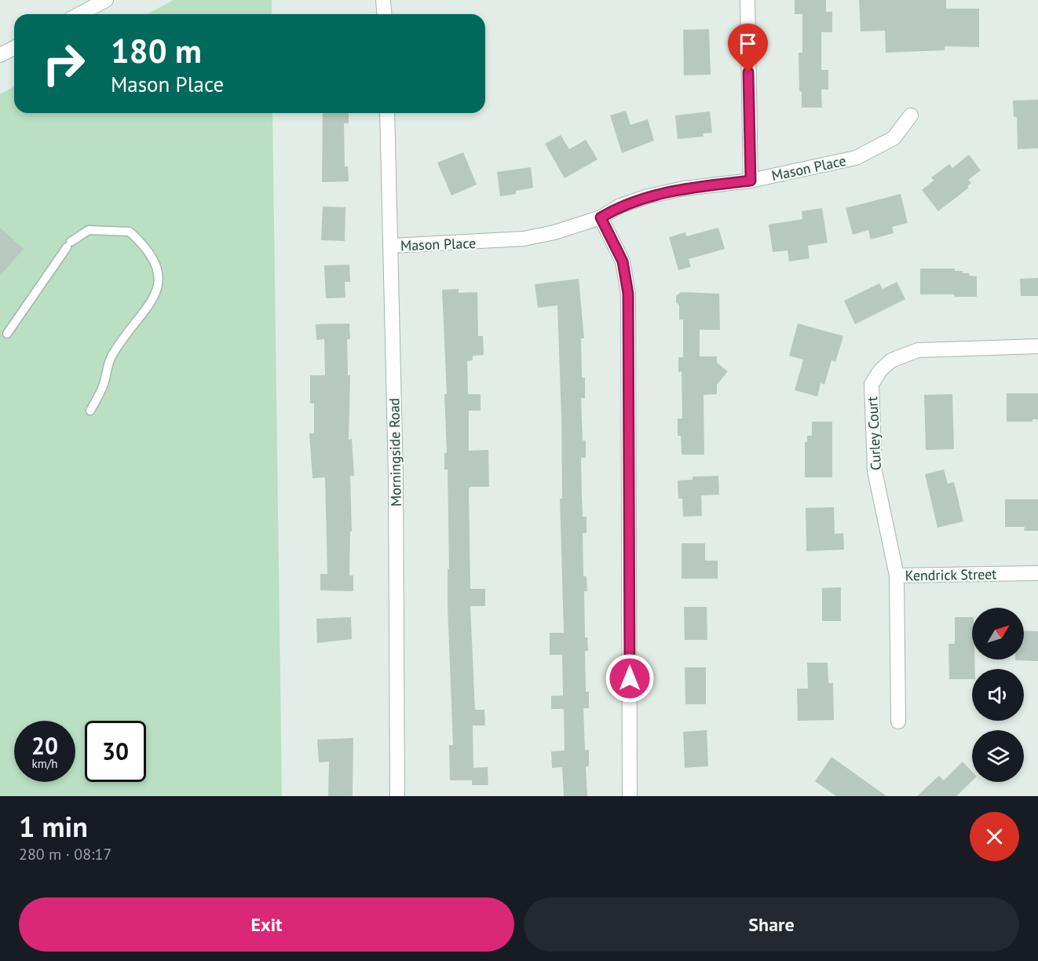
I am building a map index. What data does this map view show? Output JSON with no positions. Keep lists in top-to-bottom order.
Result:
{
  "streets": {
    "street": [
      "Mason Place",
      "Curley Court",
      "Morningside Road",
      "Kendrick Street"
    ]
  },
  "crossings": [
    ["Mason Place", "Morningside Road"],
    ["Curley Court", "Kendrick Street"]
  ],
  "north": "top right",
  "page": {
    "turn": ["180 m", "Mason Place"],
    "speed": "20 km/h",
    "limit": "30",
    "heading": ["1 min", "280 m · 08:17"],
    "buttons": ["Exit", "Share"]
  }
}
